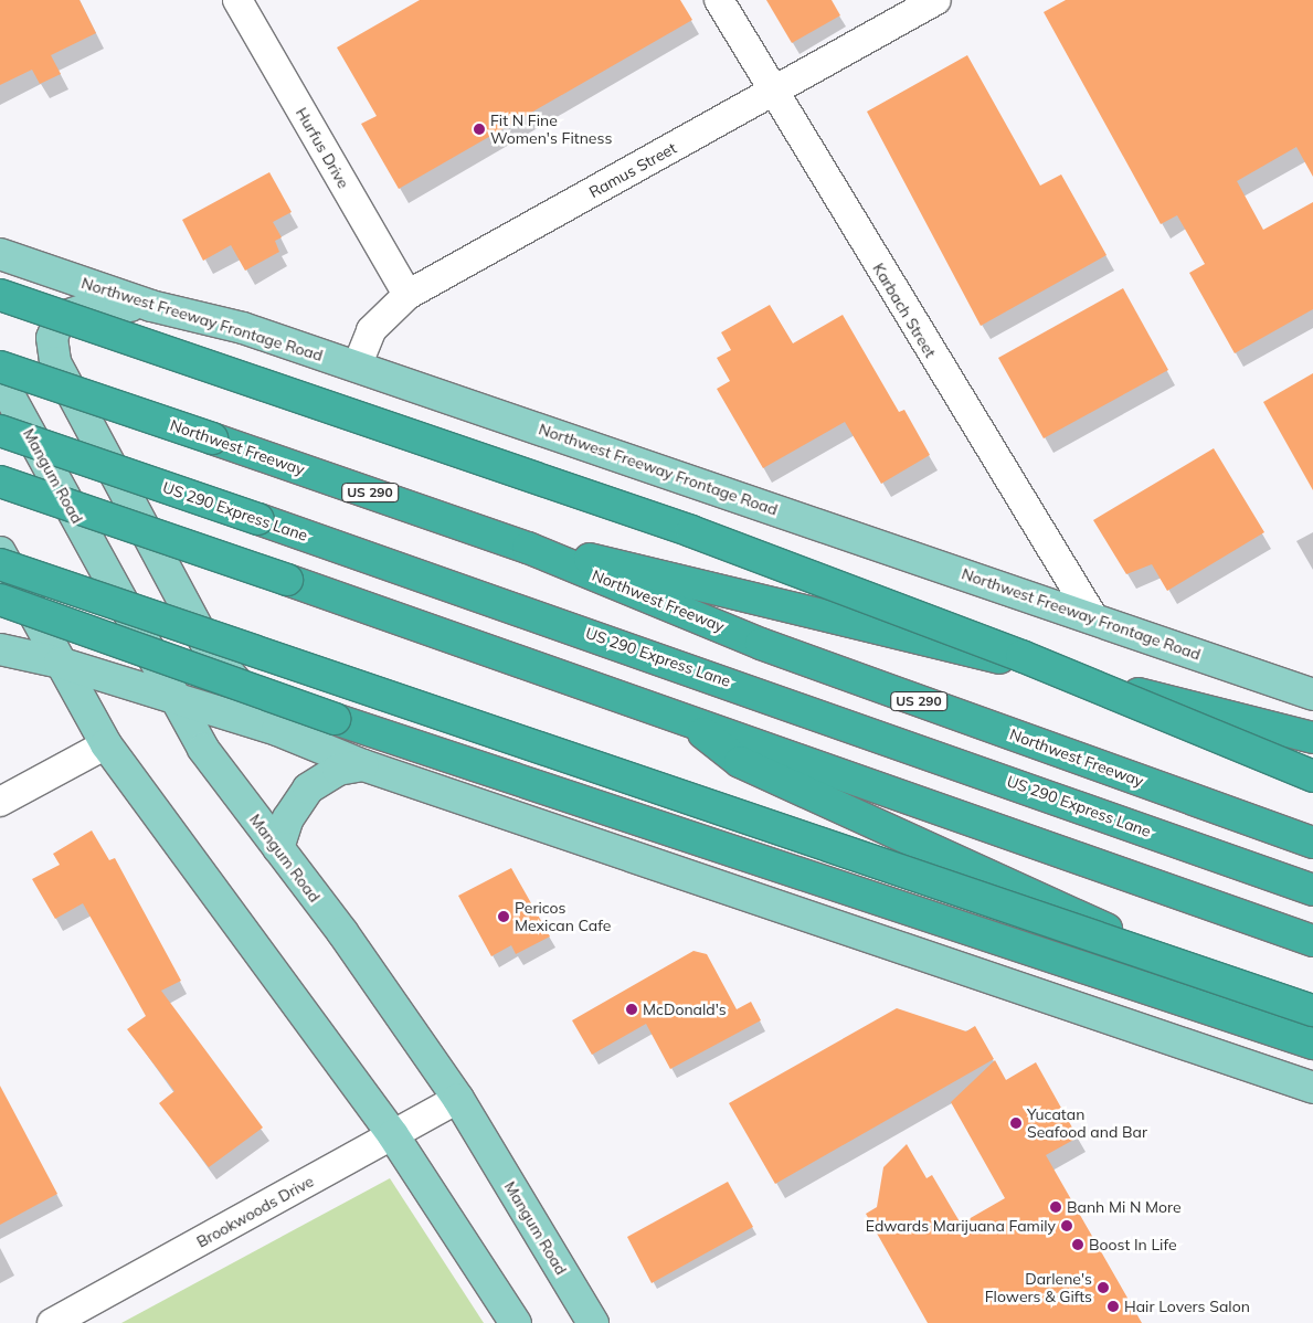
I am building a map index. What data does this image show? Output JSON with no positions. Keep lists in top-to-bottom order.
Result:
{
  "streets": {
    "highway": ["Northwest Freeway", "US 290", "US 290 Express Lane"],
    "main road": ["Northwest Freeway Frontage Road", "Mangum Road"],
    "street": [
      "Hurfus Drive",
      "Ramus Street",
      "Karbach Street",
      "Brookwoods Drive"
    ]
  },
  "crossings": [
    ["Hurfus Drive", "Ramus Street"],
    ["Ramus Street", "Karbach Street"],
    ["Ramus Street", "Northwest Freeway Frontage Road"],
    ["Karbach Street", "Northwest Freeway Frontage Road"],
    ["Mangum Road", "Brookwoods Drive"]
  ],
  "places": [
    "Fit N Fine Women's Fitness",
    "Pericos Mexican Cafe",
    "McDonald's",
    "Yucatan Seafood and Bar",
    "Banh Mi N More",
    "Edwards Marijuana Family",
    "Boost In Life",
    "Darlene's Flowers & Gifts",
    "Hair Lovers Salon"
  ]
}
